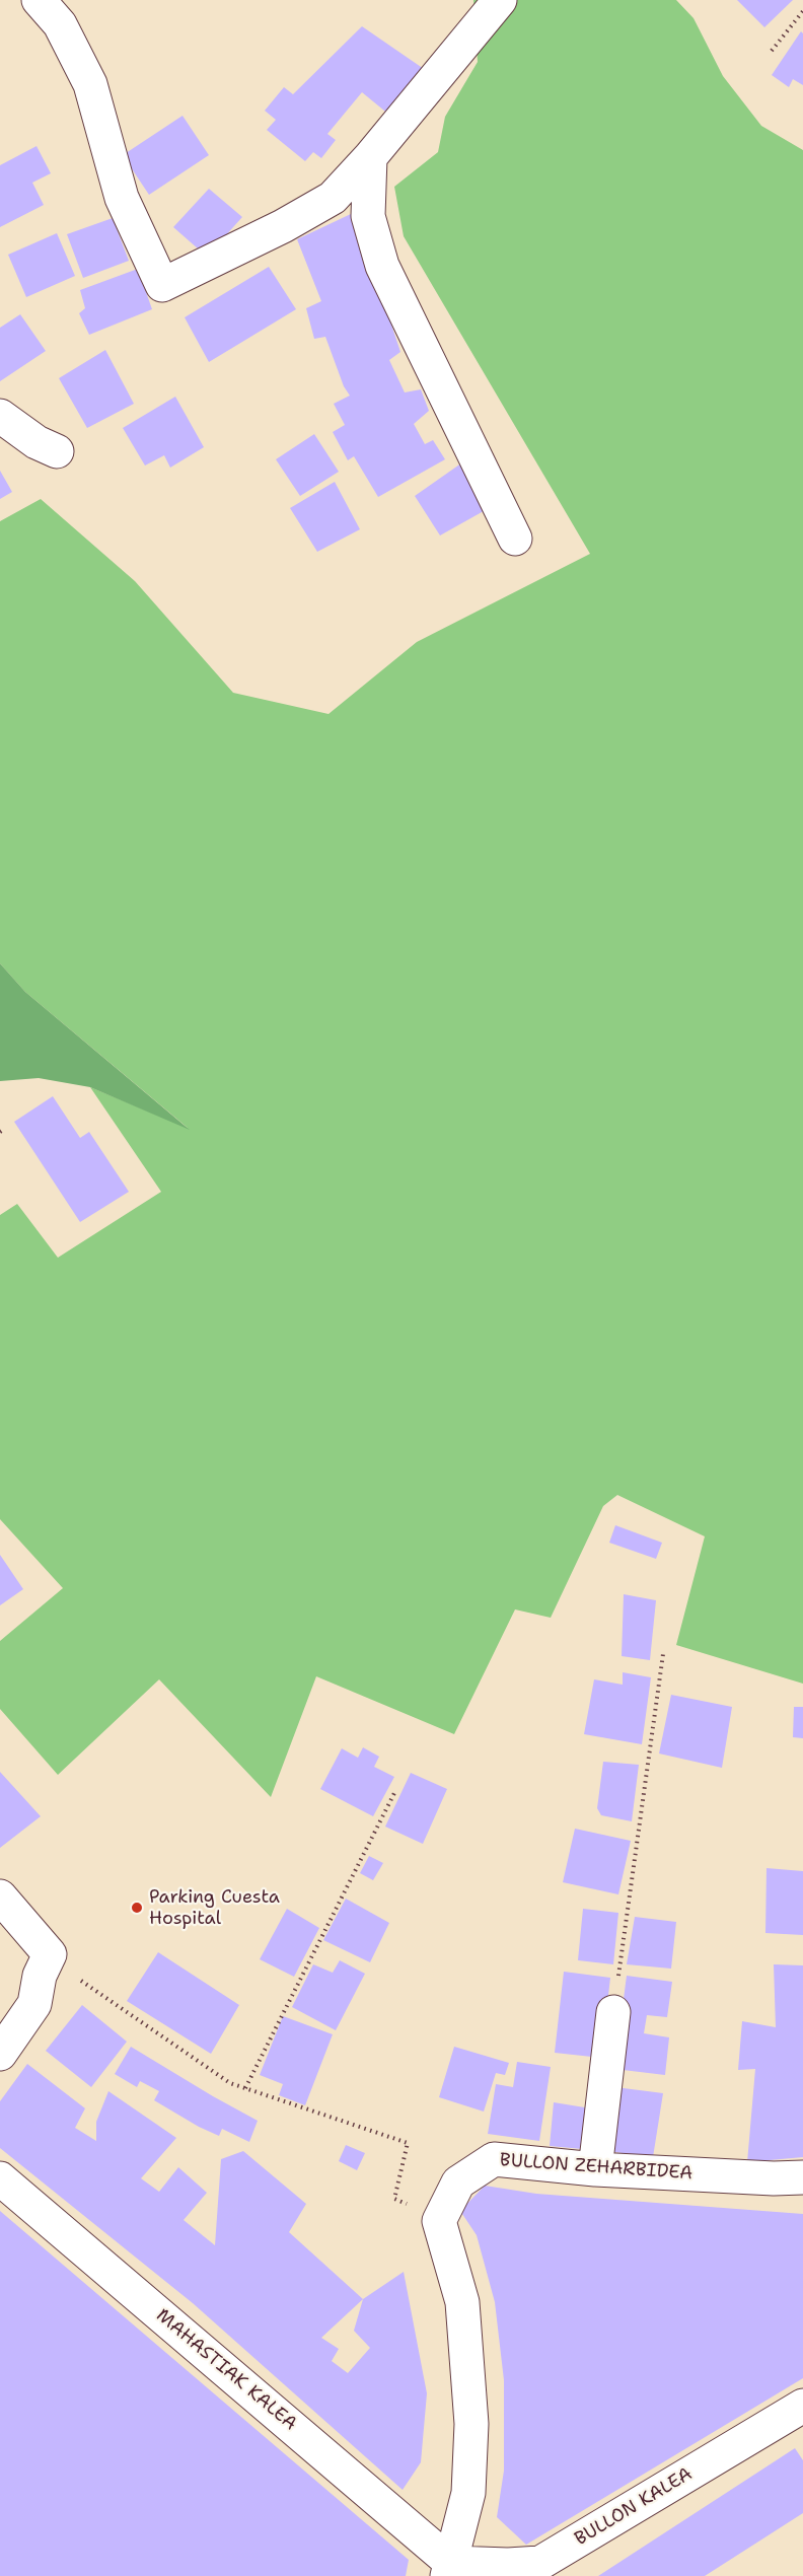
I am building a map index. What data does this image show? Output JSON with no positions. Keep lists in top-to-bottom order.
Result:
{
  "streets": {
    "street": ["BULLON ZEHARBIDEA", "MAHASTIAK KALEA", "BULLON KALEA"]
  },
  "crossings": [
    ["BULLON ZEHARBIDEA", "MAHASTIAK KALEA"],
    ["BULLON ZEHARBIDEA", "BULLON KALEA"],
    ["MAHASTIAK KALEA", "BULLON KALEA"]
  ],
  "places": ["Parking Cuesta Hospital"]
}
